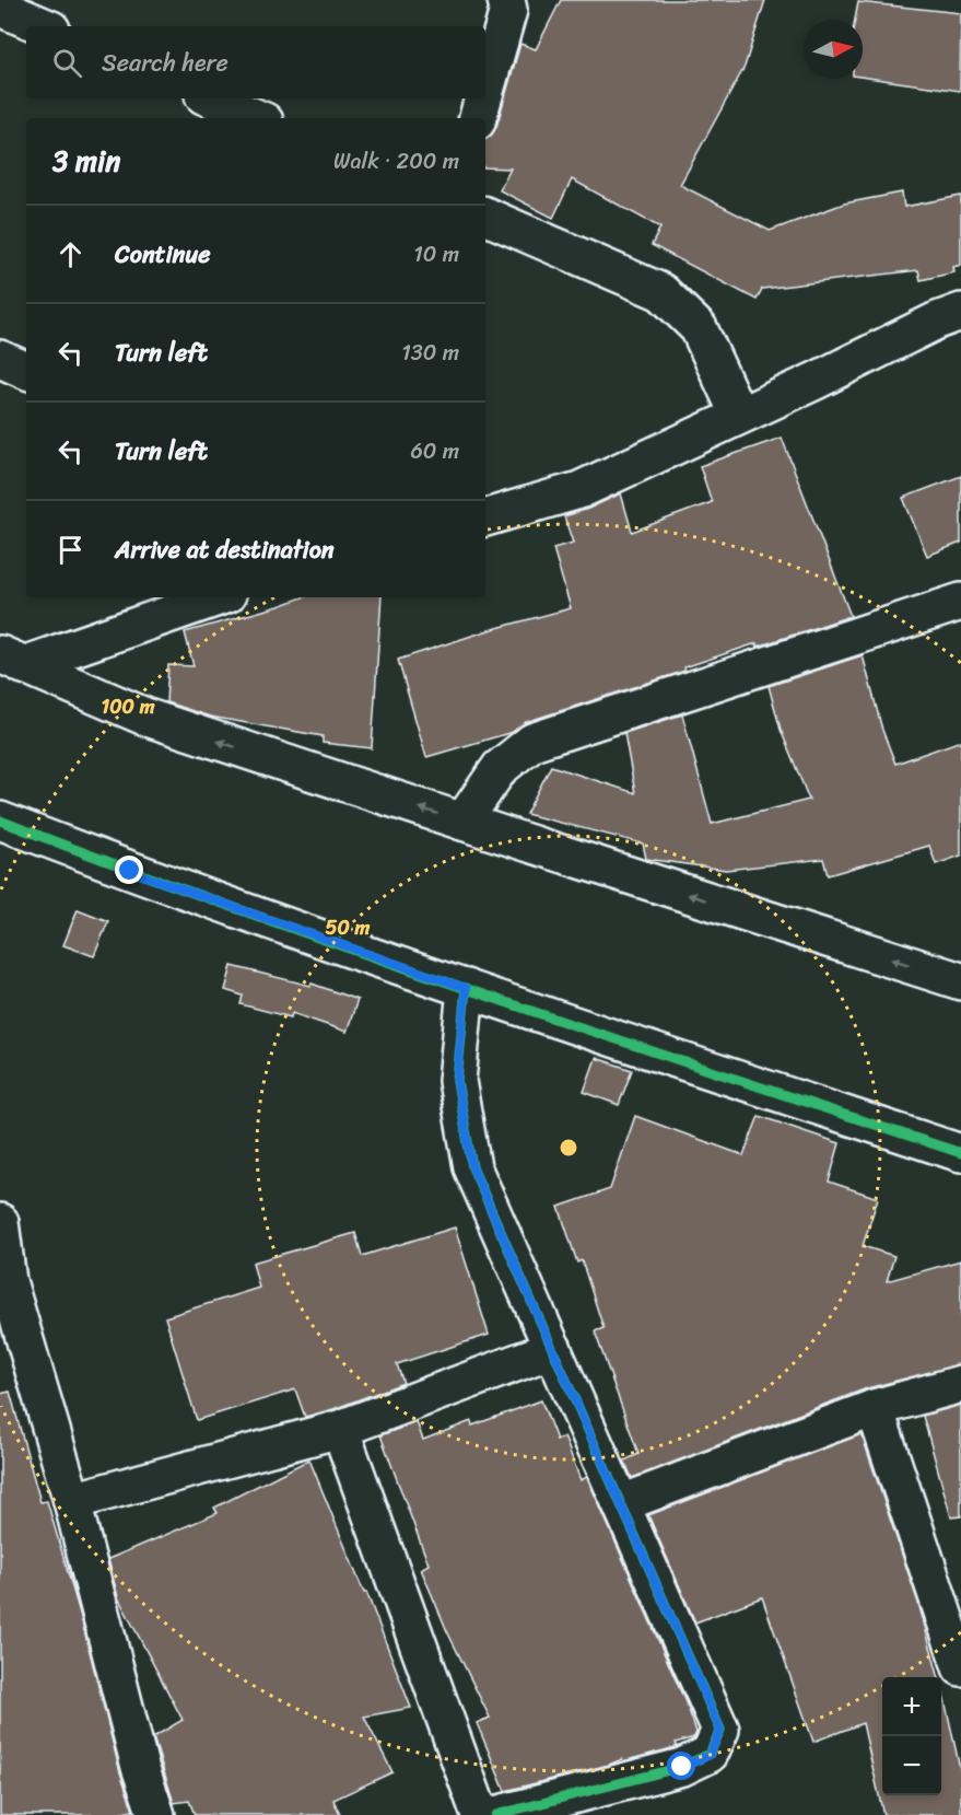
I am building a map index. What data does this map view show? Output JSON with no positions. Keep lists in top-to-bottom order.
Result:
{
  "north": "right",
  "page": {
    "search": "Search here",
    "heading": ["3 min", "Walk · 200 m"],
    "list": [
      ["Continue", "10 m"],
      ["Turn left", "130 m"],
      ["Turn left", "60 m"],
      "Arrive at destination"
    ],
    "map_buttons": ["+", "−"]
  },
  "rings": ["100 m", "50 m"]
}
